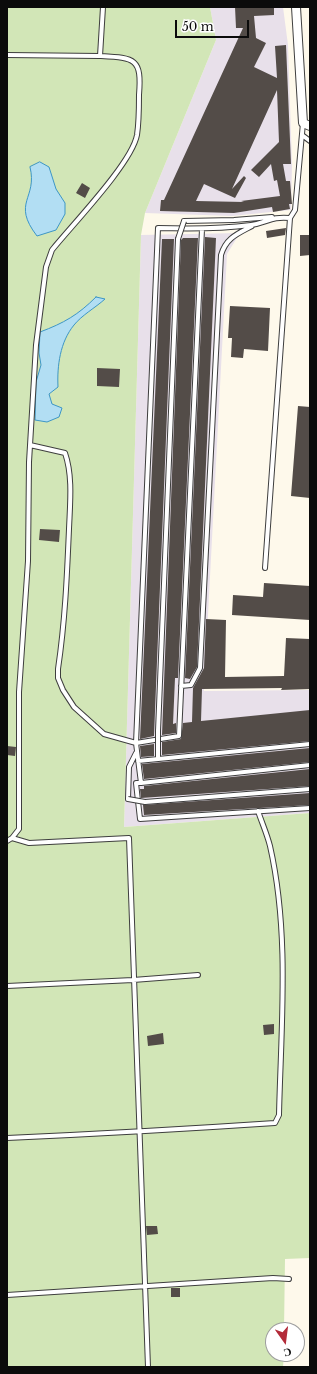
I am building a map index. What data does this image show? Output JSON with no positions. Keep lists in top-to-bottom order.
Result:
{
  "scale_bar": "50 m",
  "north": "bottom"
}
